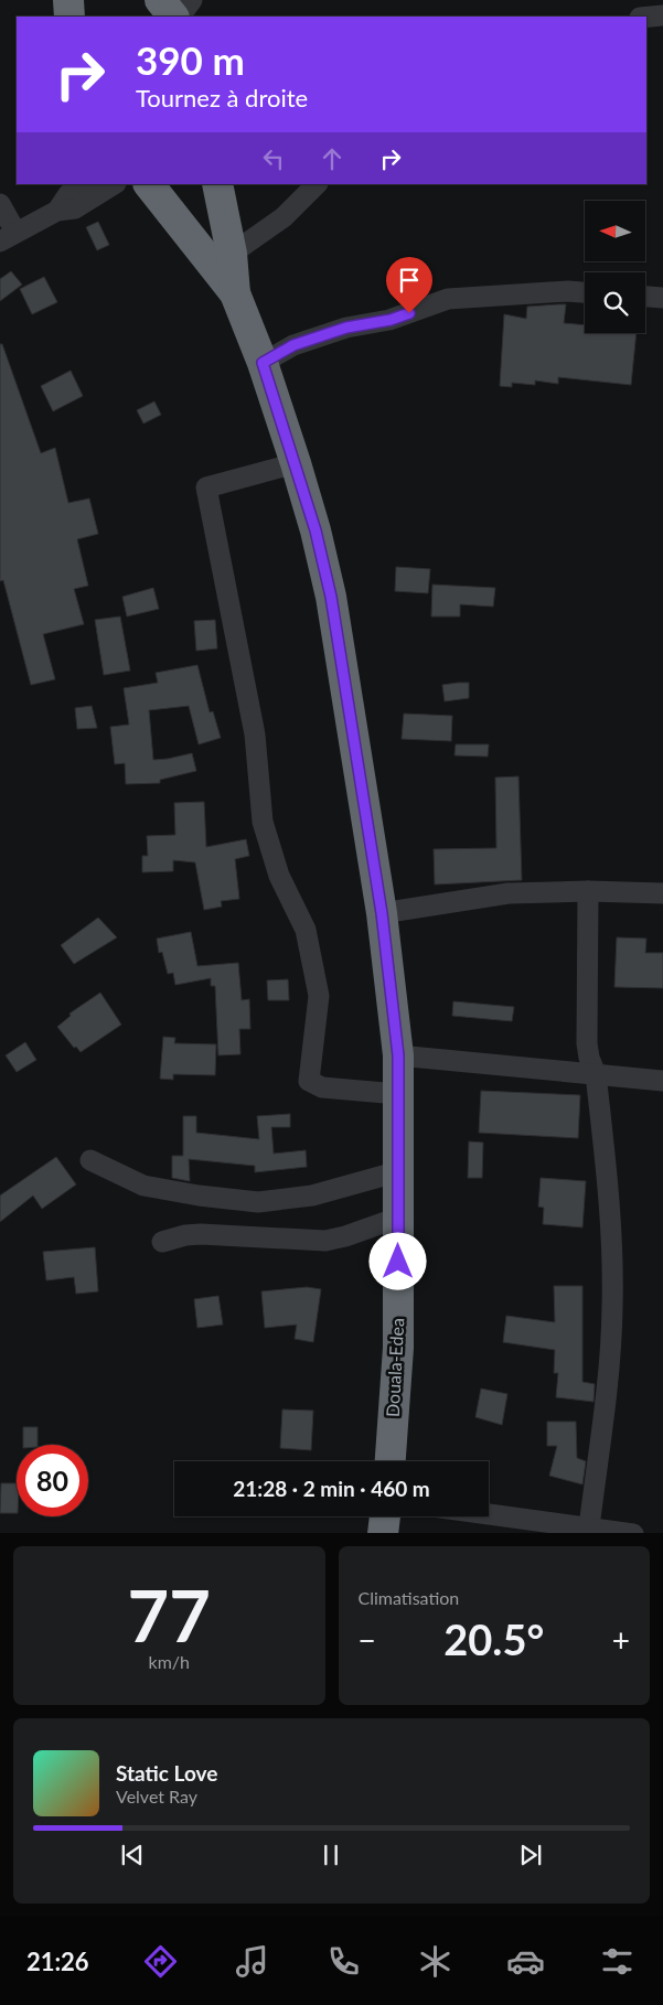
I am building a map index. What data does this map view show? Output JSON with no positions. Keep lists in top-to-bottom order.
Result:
{
  "streets": {
    "highway": ["Douala-Edea"]
  },
  "north": "left",
  "page": {
    "turn": ["390 m", "Tournez à droite"],
    "limit": "80",
    "trip": "21:28 · 2 min · 460 m",
    "tile": [
      ["77", "km/h"],
      "Climatisation"
    ],
    "heat": ["−", "20.5°", "+"],
    "song": ["Static Love", "Velvet Ray"],
    "tabs": "21:26"
  }
}
